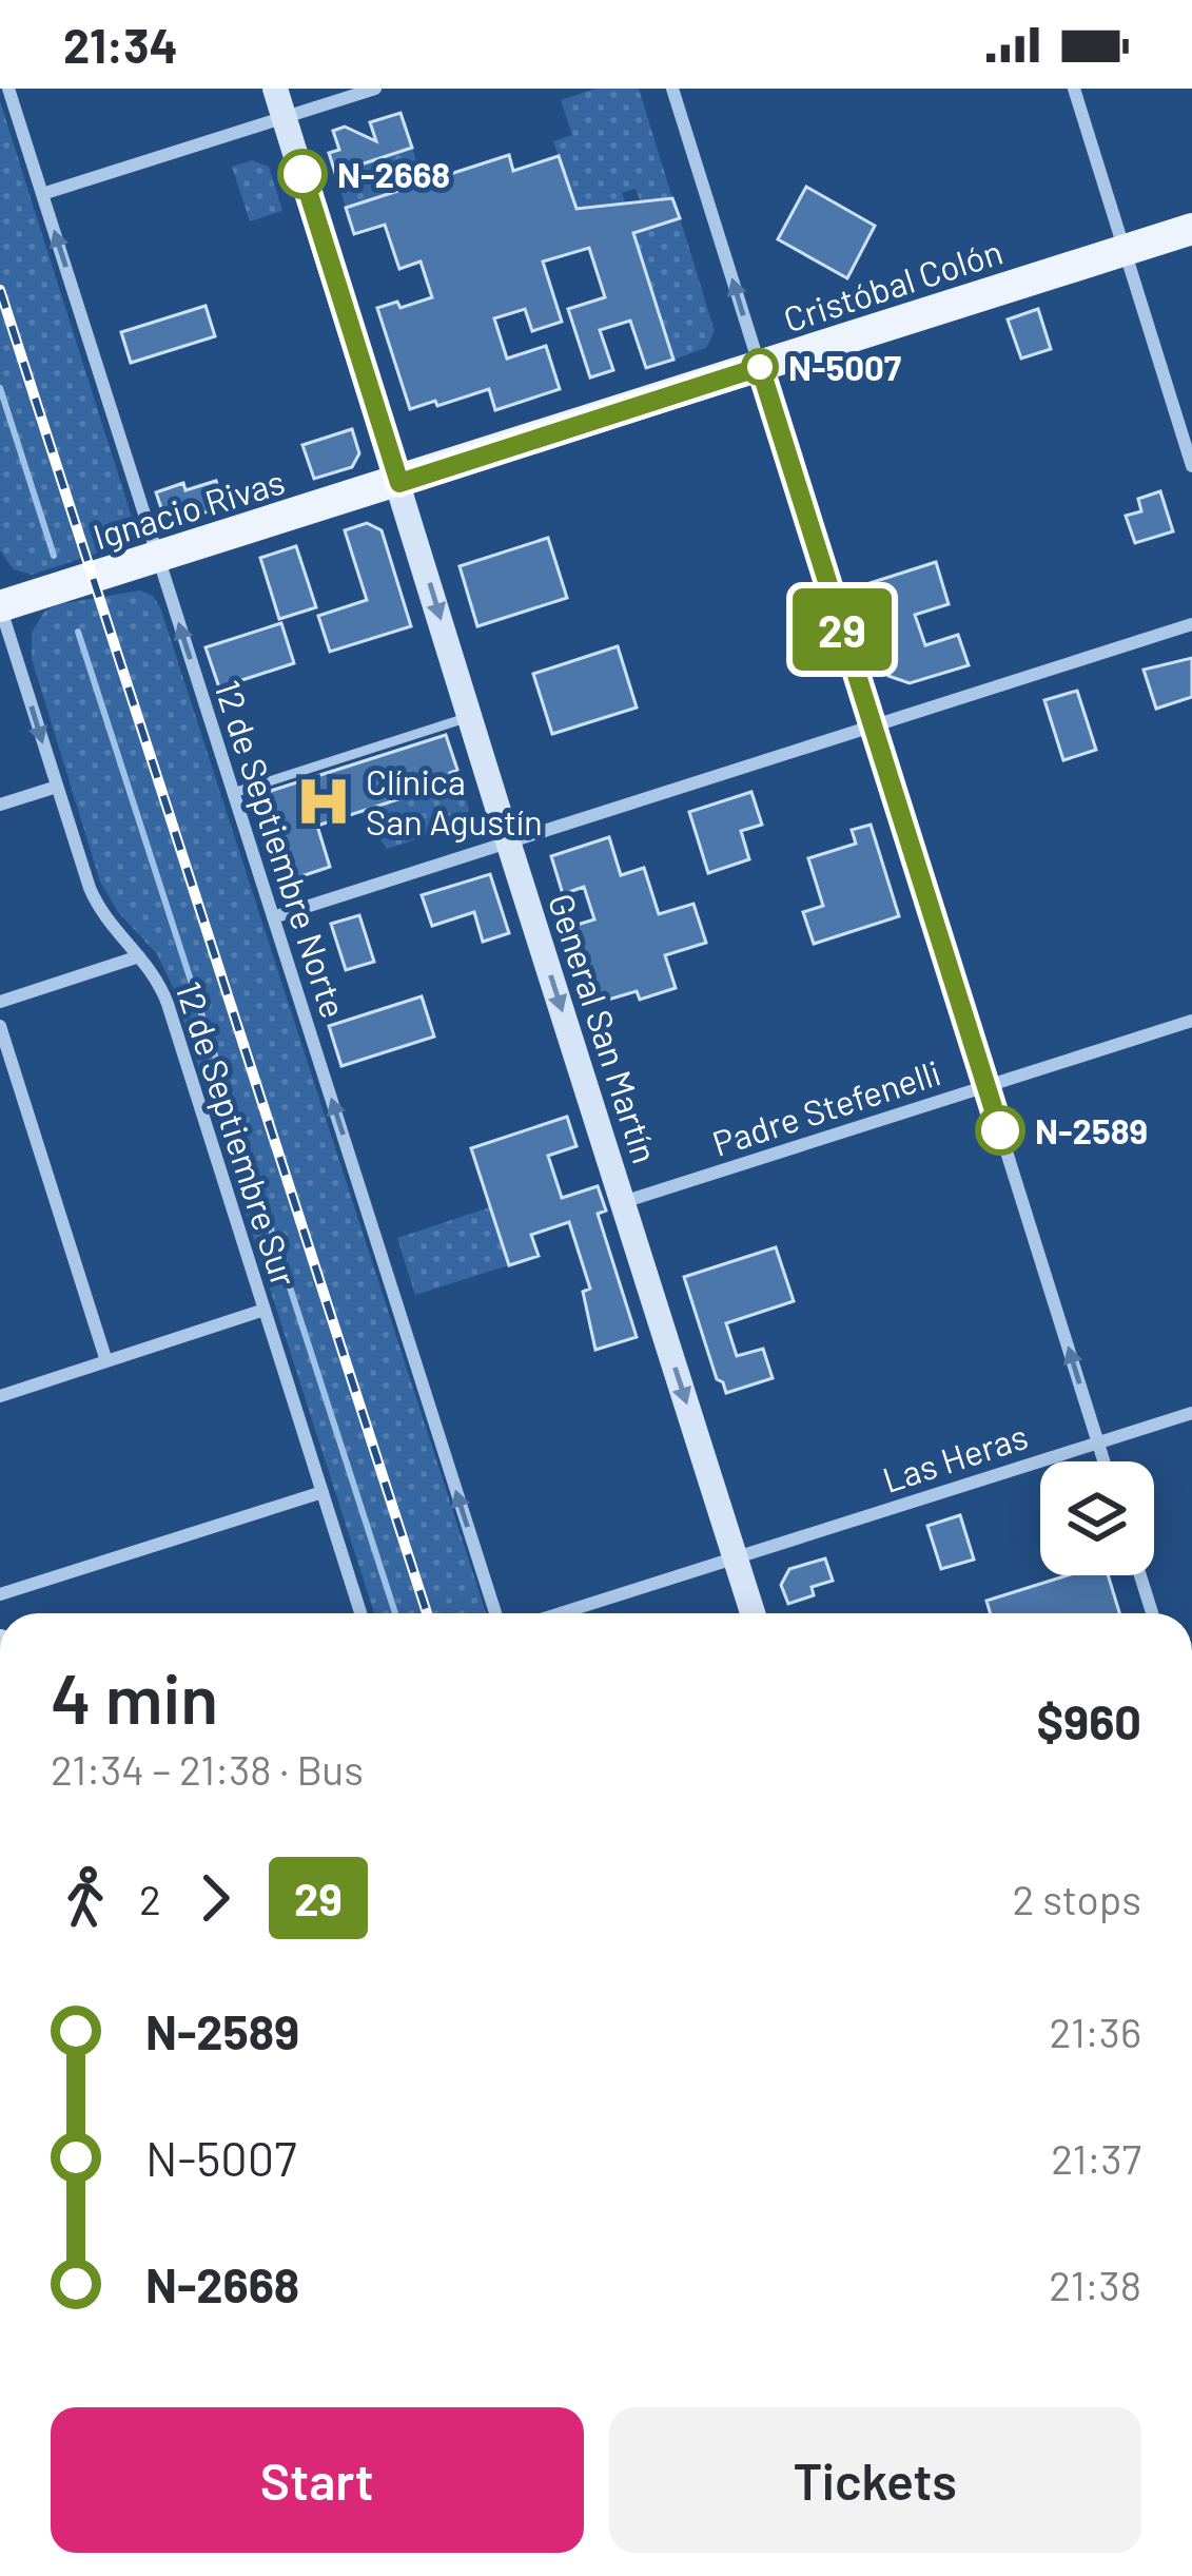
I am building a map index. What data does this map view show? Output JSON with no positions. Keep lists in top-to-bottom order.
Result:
{
  "streets": {
    "main road": ["Cristóbal Colón", "Ignacio Rivas", "General San Martín"],
    "street": [
      "12 de Septiembre Norte",
      "Padre Stefenelli",
      "12 de Septiembre Sur",
      "Las Heras"
    ]
  },
  "crossings": [
    ["Cristóbal Colón", "Ignacio Rivas"],
    ["Cristóbal Colón", "General San Martín"],
    ["Ignacio Rivas", "12 de Septiembre Norte"],
    ["Ignacio Rivas", "General San Martín"],
    ["Ignacio Rivas", "12 de Septiembre Sur"],
    ["General San Martín", "Padre Stefenelli"],
    ["General San Martín", "Las Heras"]
  ],
  "one_way": ["12 de Septiembre Norte", "General San Martín"],
  "places": {
    "other": ["N-2668", "N-5007", "N-2589"],
    "hospital": ["Clínica San Agustín"]
  },
  "lines": ["bus line 29"],
  "page": {
    "status": "21:34",
    "on_map": "29",
    "heading": ["4 min", "21:34 – 21:38 · Bus", "$960"],
    "legs": ["2", "29", "2 stops"],
    "list": [
      {
        "name": "N-2589",
        "value": "21:36"
      },
      {
        "name": "N-5007",
        "value": "21:37"
      },
      {
        "name": "N-2668",
        "value": "21:38"
      }
    ],
    "buttons": ["Start", "Tickets"]
  }
}
